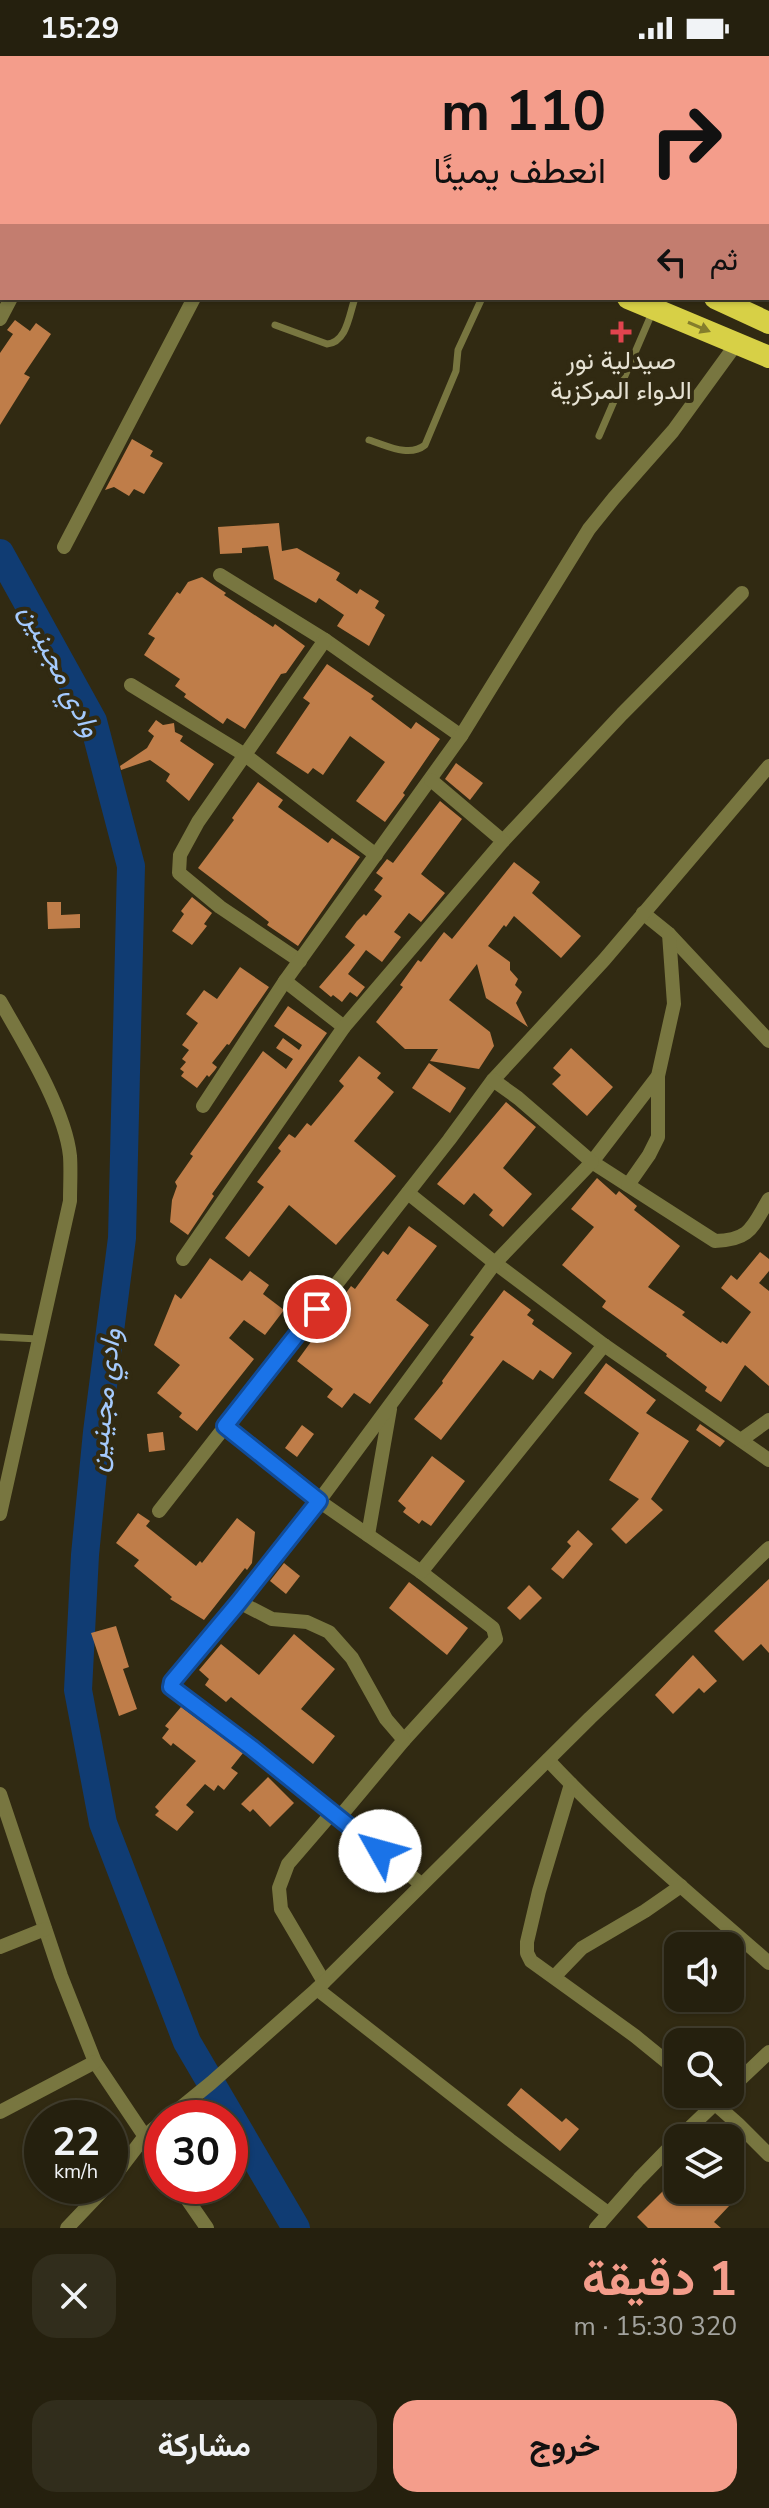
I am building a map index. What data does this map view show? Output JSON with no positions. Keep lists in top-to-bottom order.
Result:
{
  "water": ["وادي مجينين"],
  "places": {
    "health": ["صيدلية نور الدواء المركزية"]
  },
  "page": {
    "status": "15:29",
    "turn": ["110 m", "انعطف يمينًا"],
    "then": "ثم",
    "speed": "22 km/h",
    "limit": "30",
    "heading": ["1 دقيقة", "320 m · 15:30"],
    "buttons": ["خروج", "مشاركة"]
  }
}
